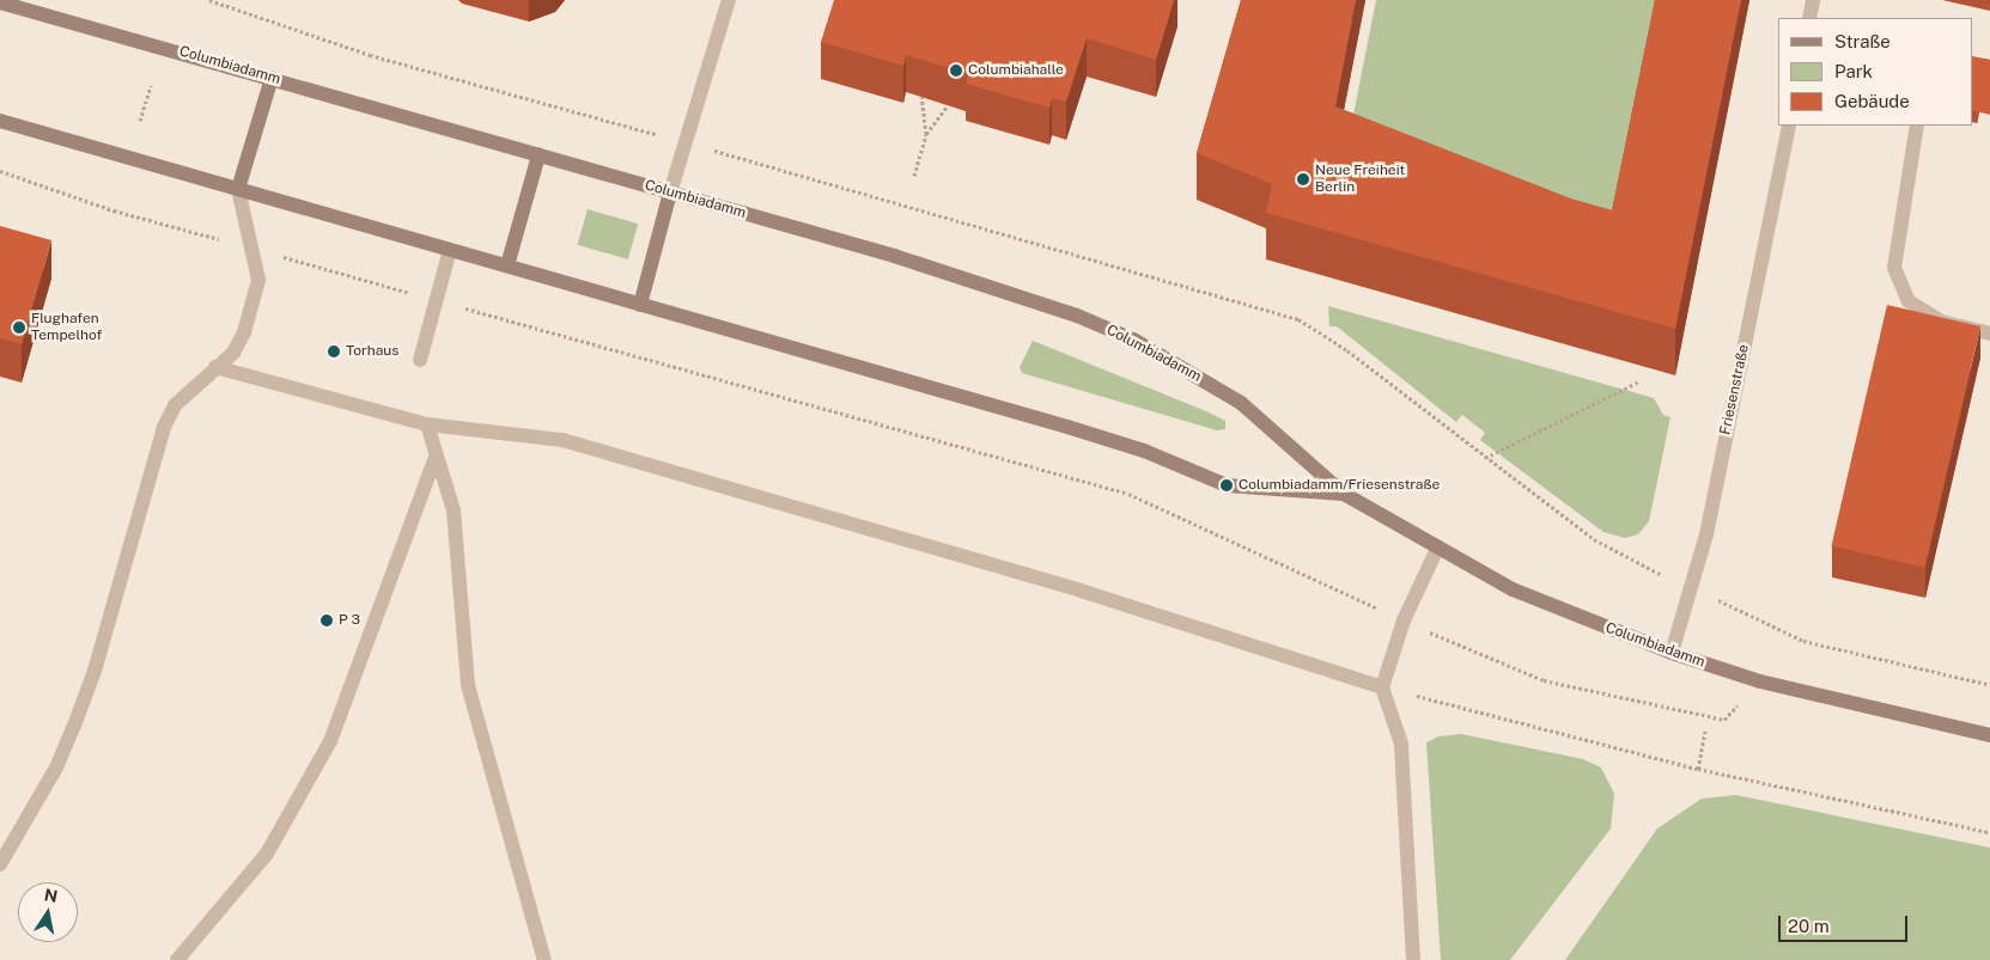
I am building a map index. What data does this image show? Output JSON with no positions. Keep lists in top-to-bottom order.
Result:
{
  "streets": {
    "main road": ["Columbiadamm"],
    "street": ["Friesenstraße"]
  },
  "crossings": [
    ["Columbiadamm", "Friesenstraße"]
  ],
  "places": [
    "Columbiahalle",
    "Neue Freiheit Berlin",
    "Flughafen Tempelhof",
    "Torhaus",
    "Columbiadamm/Friesenstraße",
    "P 3"
  ],
  "legend": ["Straße", "Park", "Gebäude"],
  "scale_bar": "20 m",
  "north": "top"
}
